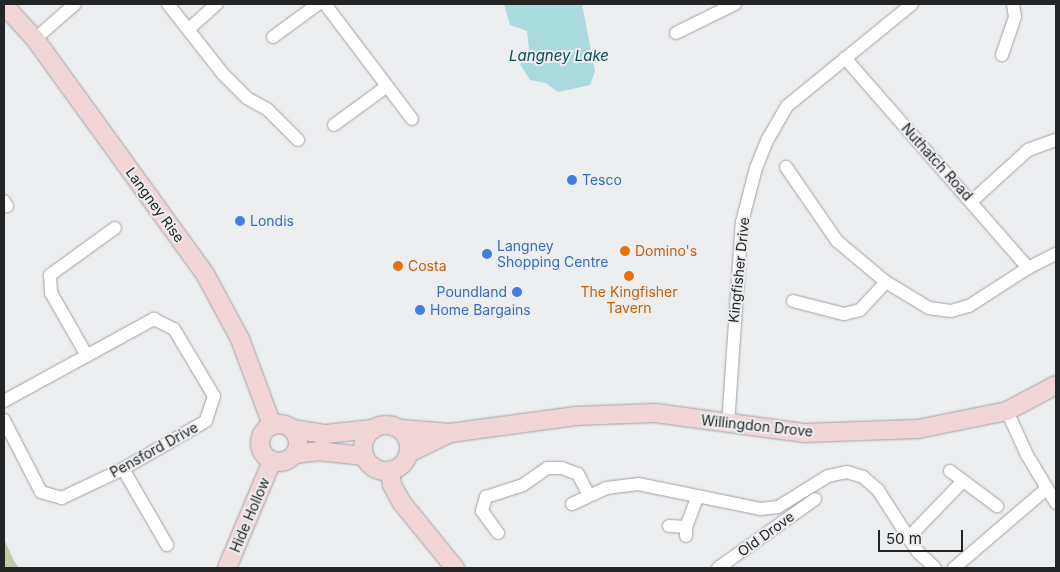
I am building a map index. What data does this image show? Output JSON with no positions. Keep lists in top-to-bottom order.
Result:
{
  "streets": {
    "main road": ["Langney Rise", "Willingdon Drove", "Hide Hollow"],
    "street": [
      "Nuthatch Road",
      "Kingfisher Drive",
      "Pensford Drive",
      "Old Drove"
    ]
  },
  "crossings": [
    ["Nuthatch Road", "Kingfisher Drive"],
    ["Langney Rise", "Hide Hollow"],
    ["Kingfisher Drive", "Willingdon Drove"]
  ],
  "water": ["Langney Lake"],
  "places": [
    "Tesco",
    "Londis",
    "Domino's",
    "Langney Shopping Centre",
    "Costa",
    "The Kingfisher Tavern",
    "Poundland",
    "Home Bargains"
  ],
  "scale_bar": "50 m"
}
